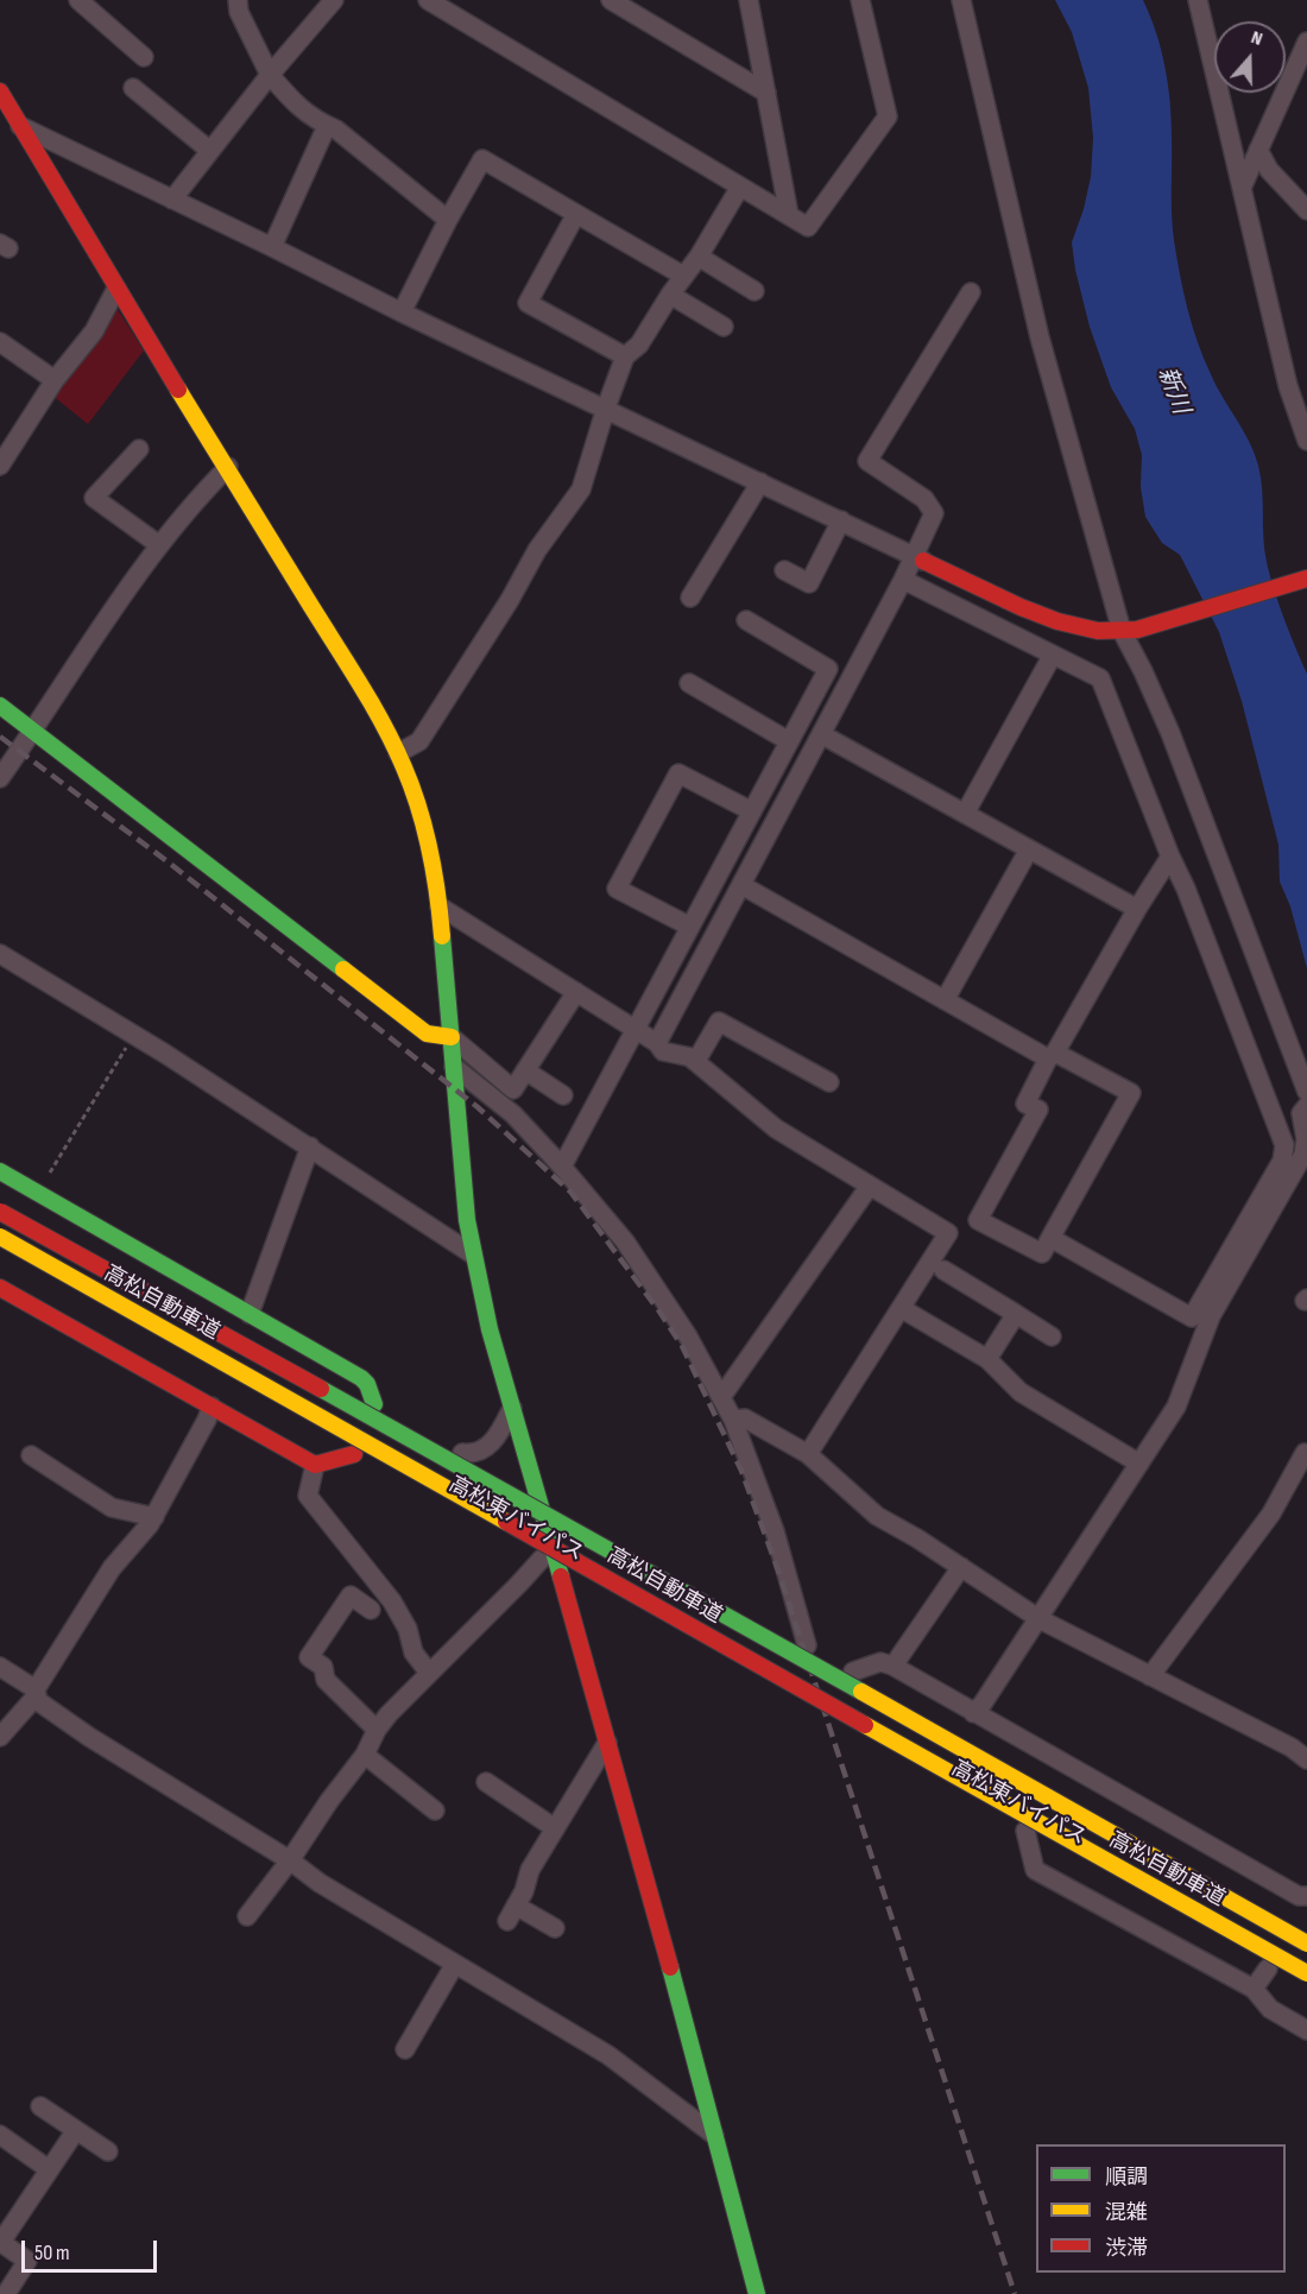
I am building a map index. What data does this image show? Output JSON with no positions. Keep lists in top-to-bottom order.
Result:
{
  "streets": {
    "main road": ["高松自動車道", "高松東バイパス"]
  },
  "water": ["新川"],
  "legend": ["順調", "混雑", "渋滞"],
  "scale_bar": "50 m",
  "north": "top"
}
